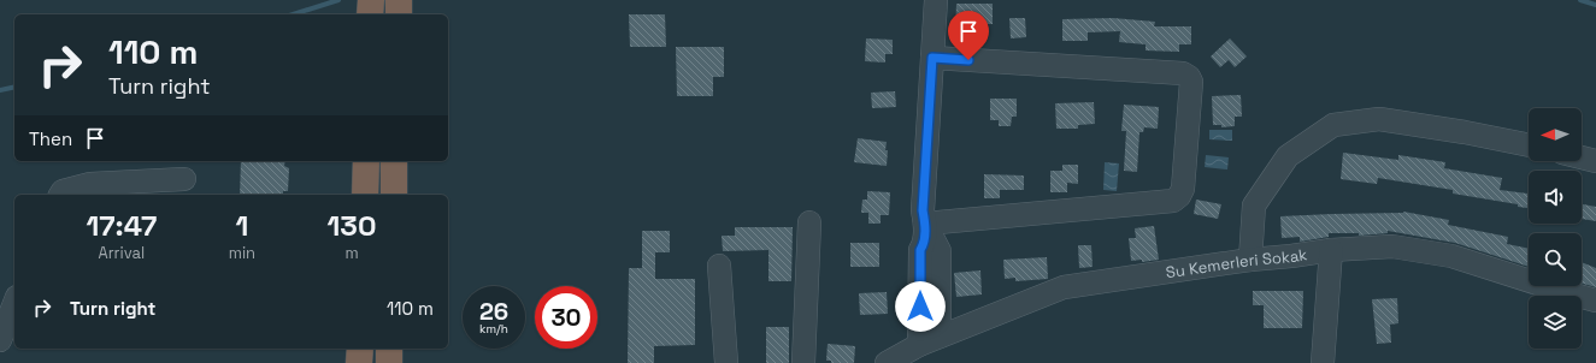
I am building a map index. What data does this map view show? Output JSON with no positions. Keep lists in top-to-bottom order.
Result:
{
  "streets": {
    "street": ["Su Kemerleri Sokak"]
  },
  "north": "left",
  "page": {
    "turn": ["110 m", "Turn right"],
    "then": "Then",
    "eta": [
      "17:47",
      "Arrival",
      "1",
      "min",
      "130",
      "m"
    ],
    "list": [
      {
        "name": "Turn right",
        "value": "110 m"
      }
    ],
    "speed": "26 km/h",
    "limit": "30"
  }
}
